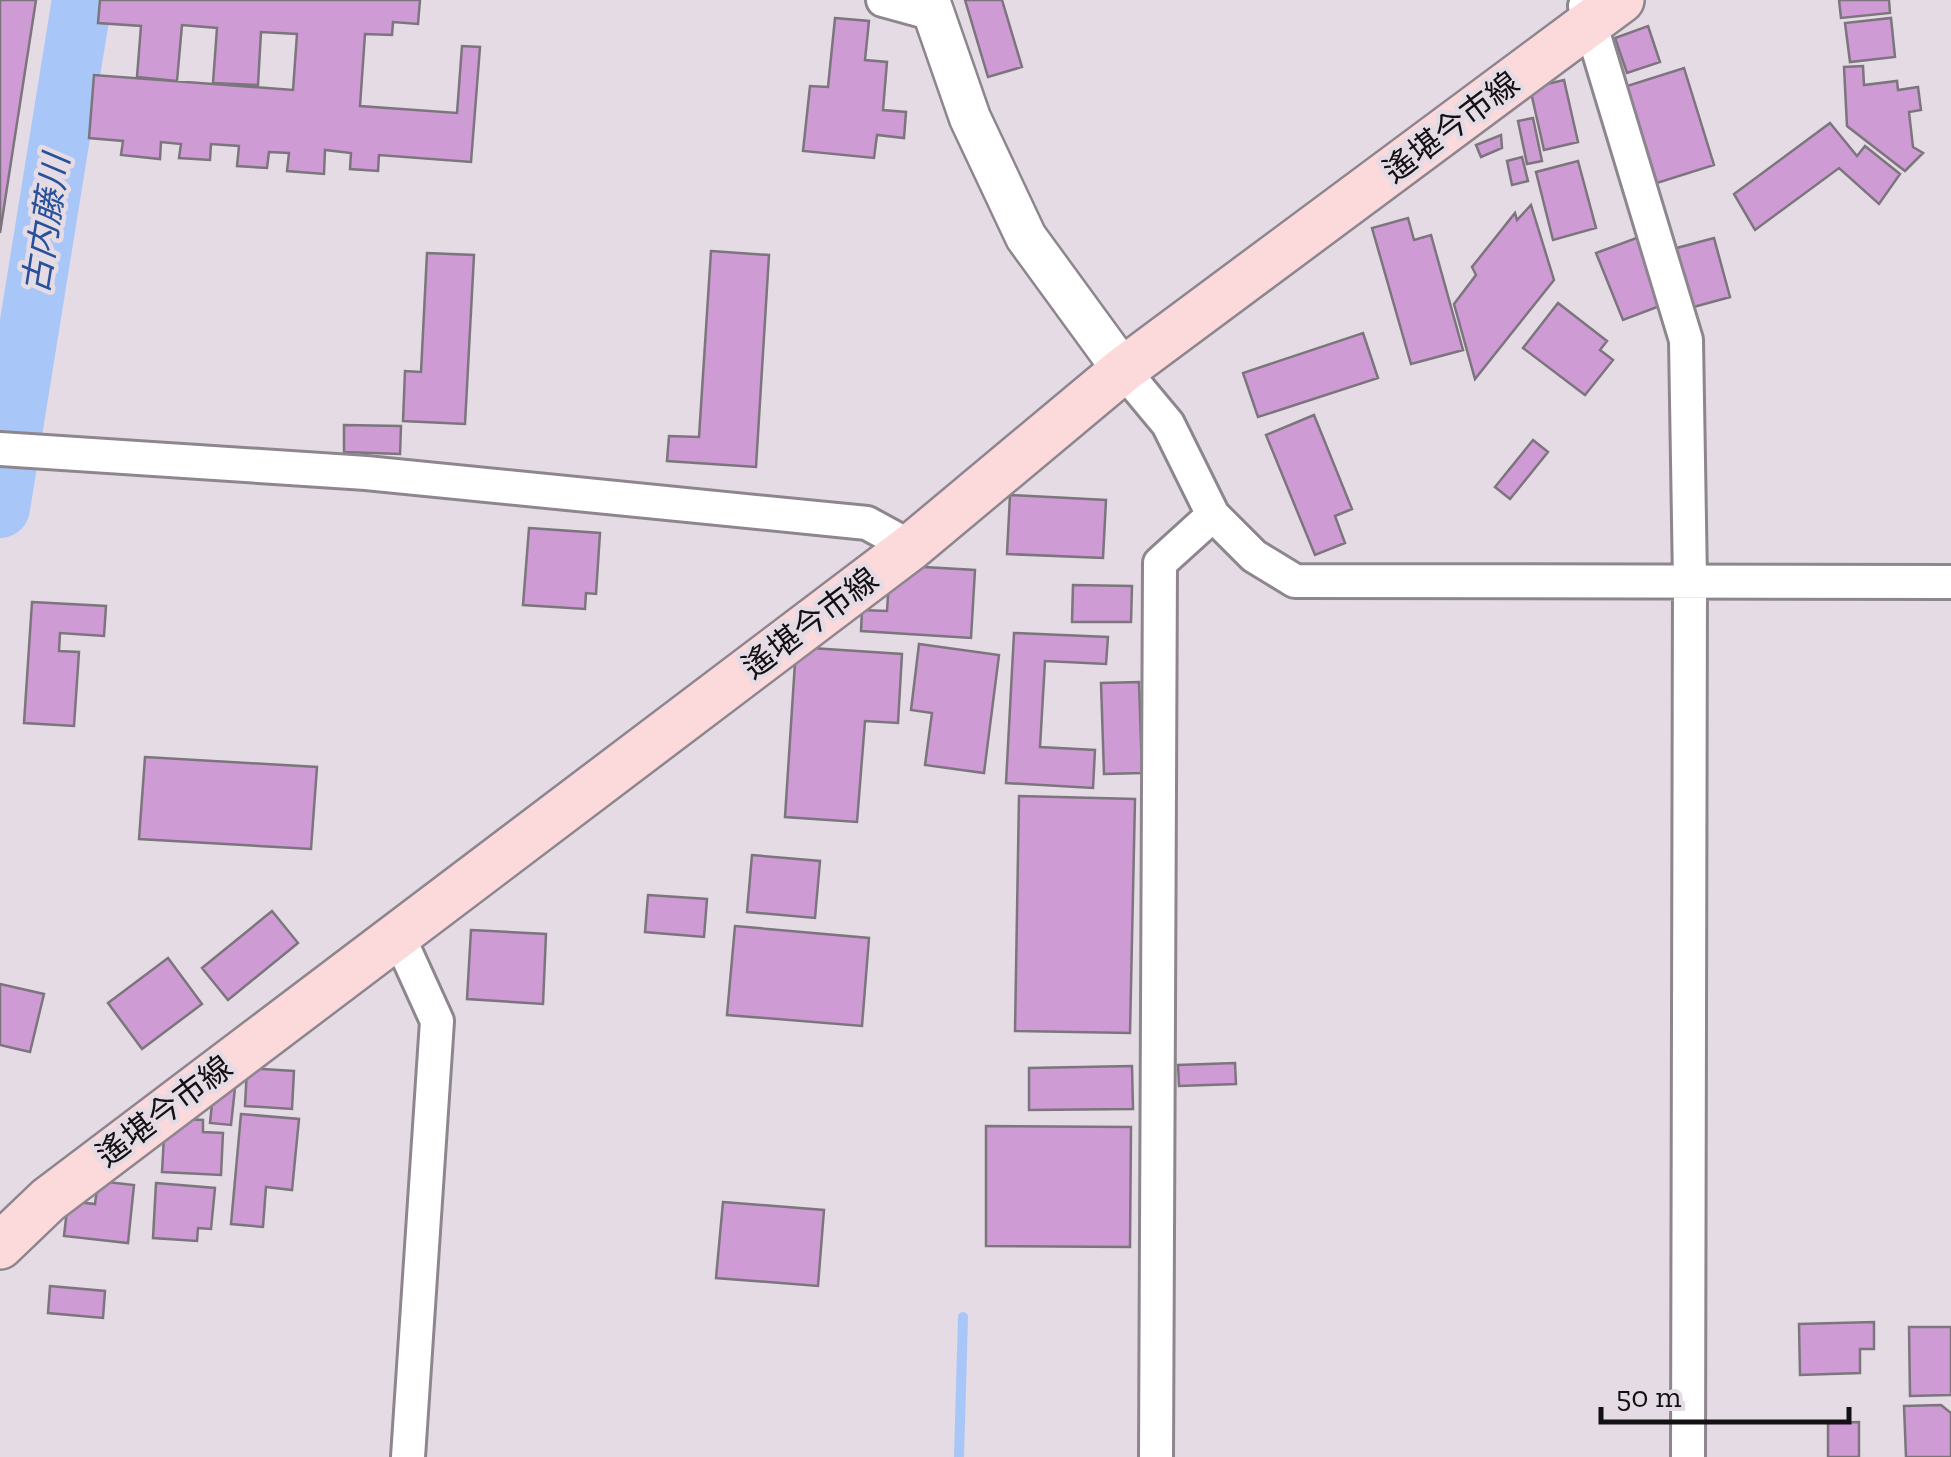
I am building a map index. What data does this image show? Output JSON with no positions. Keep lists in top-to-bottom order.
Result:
{
  "streets": {
    "main road": ["遙堪今市線"]
  },
  "water": ["古内藤川"],
  "scale_bar": "50 m"
}
